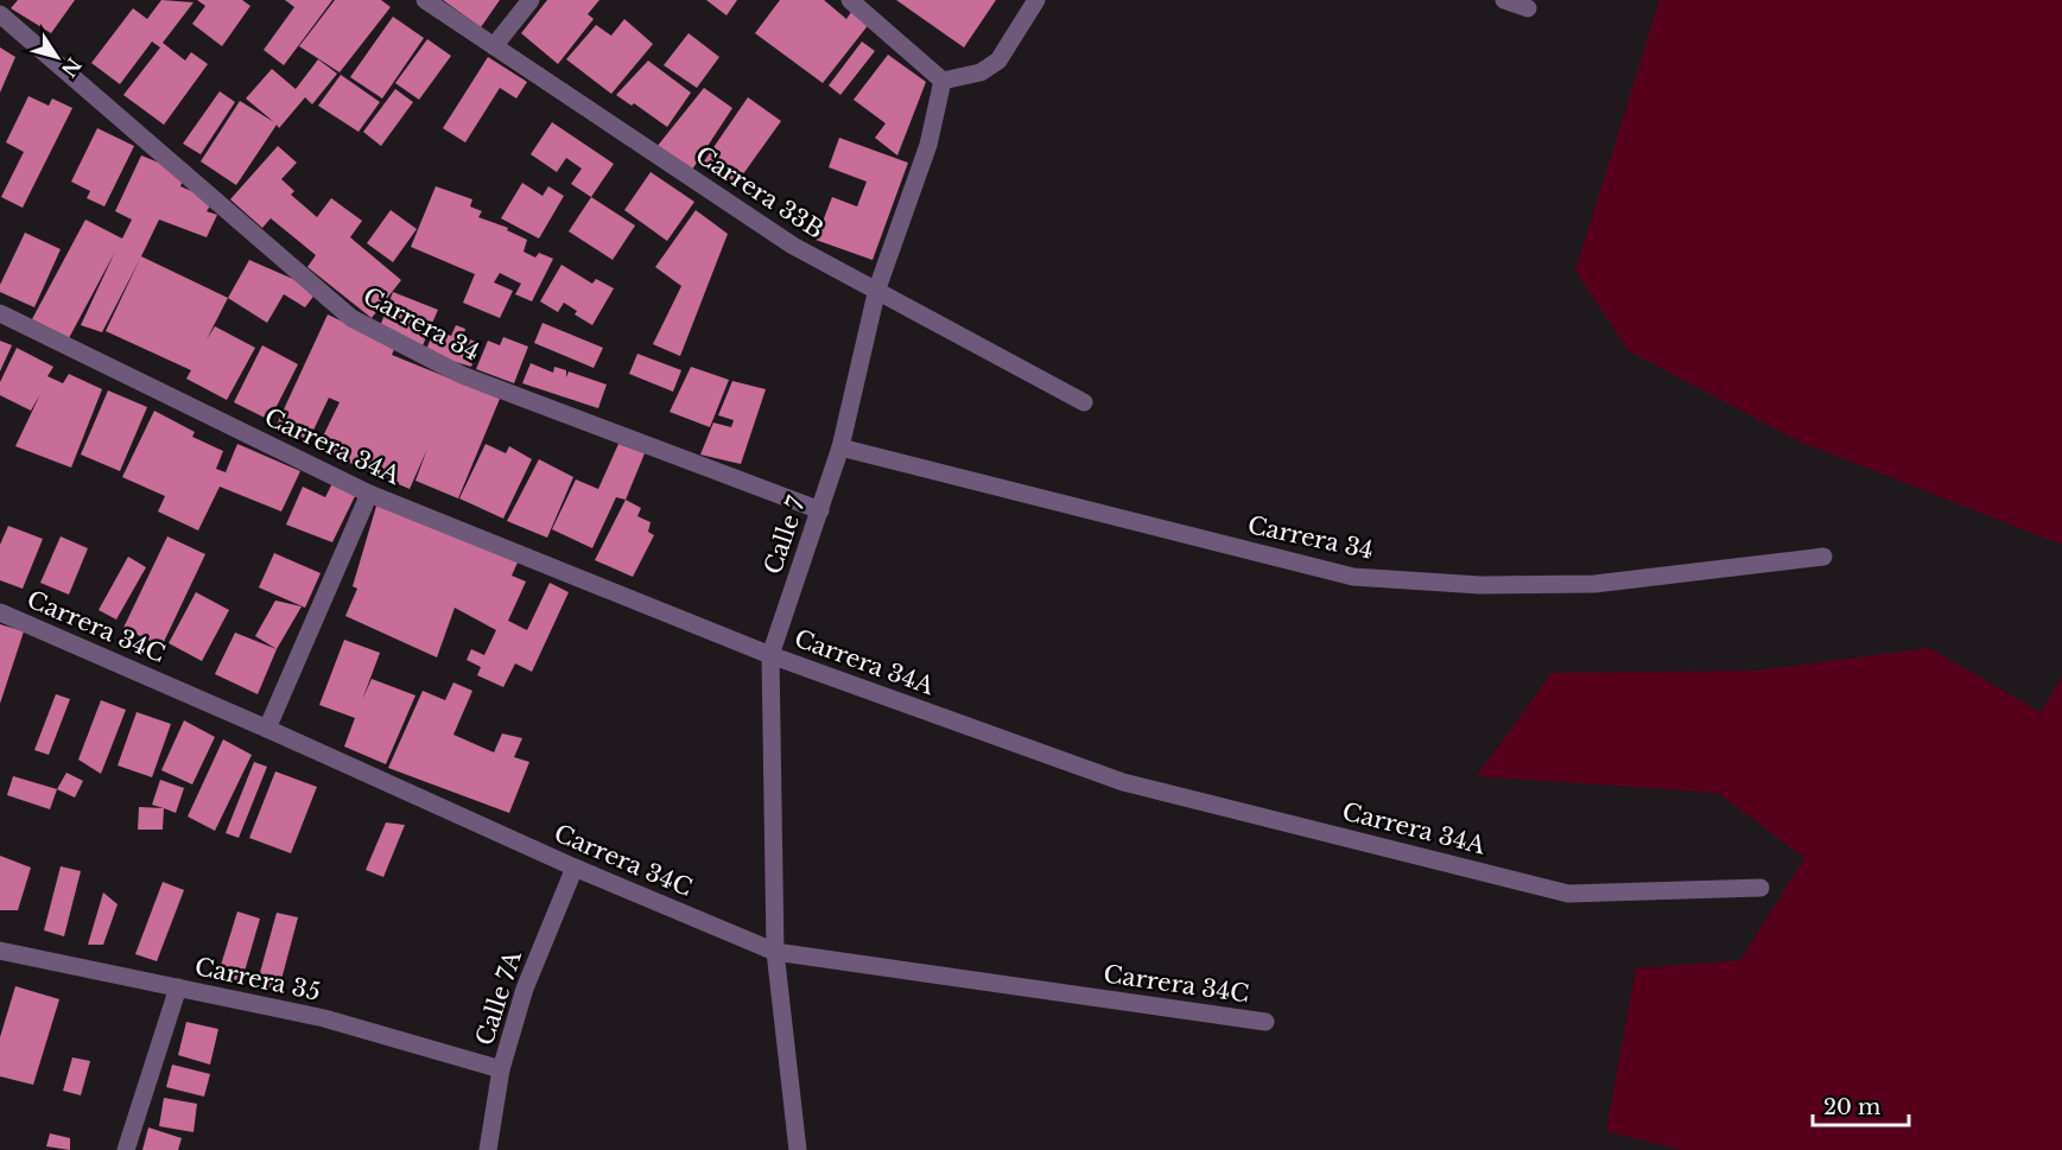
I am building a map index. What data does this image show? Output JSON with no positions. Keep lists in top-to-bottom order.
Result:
{
  "streets": {
    "street": [
      "Carrera 33B",
      "Carrera 34",
      "Carrera 34A",
      "Calle 7",
      "Carrera 34C",
      "Carrera 35",
      "Calle 7A"
    ]
  },
  "crossings": [
    ["Carrera 33B", "Calle 7"],
    ["Carrera 34", "Calle 7"],
    ["Carrera 34A", "Calle 7"],
    ["Calle 7", "Carrera 34C"],
    ["Carrera 34C", "Calle 7A"],
    ["Carrera 35", "Calle 7A"]
  ],
  "scale_bar": "20 m",
  "north": "bottom right"
}
